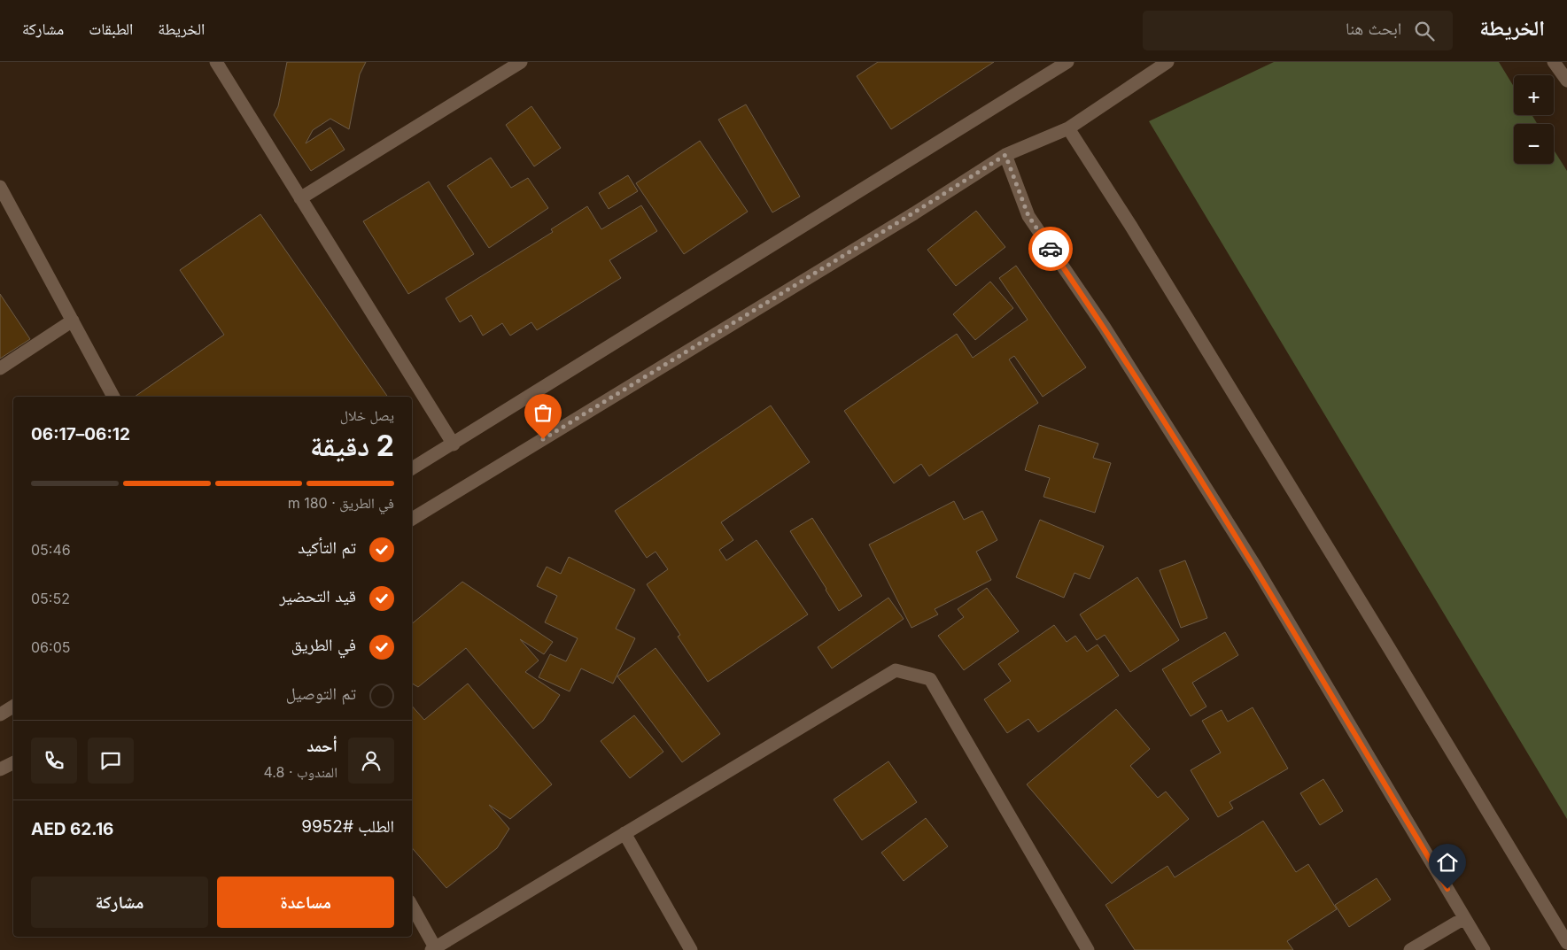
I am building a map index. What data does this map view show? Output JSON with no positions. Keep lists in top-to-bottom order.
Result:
{
  "page": {
    "header": "الخريطة",
    "search": "ابحث هنا",
    "nav": ["الخريطة", "الطبقات", "مشاركة"],
    "map_buttons": ["+", "−"],
    "heading": ["2 دقيقة", "يصل خلال", "06:12–06:17"],
    "panel": [
      "أحمد",
      "المندوب · 4.8",
      "الطلب #9952",
      "AED 62.16"
    ],
    "bar": "في الطريق · 180 m",
    "list": [
      ["تم التأكيد", "05:46"],
      ["قيد التحضير", "05:52"],
      ["في الطريق", "06:05"],
      "تم التوصيل"
    ],
    "buttons": ["مساعدة", "مشاركة"]
  }
}
